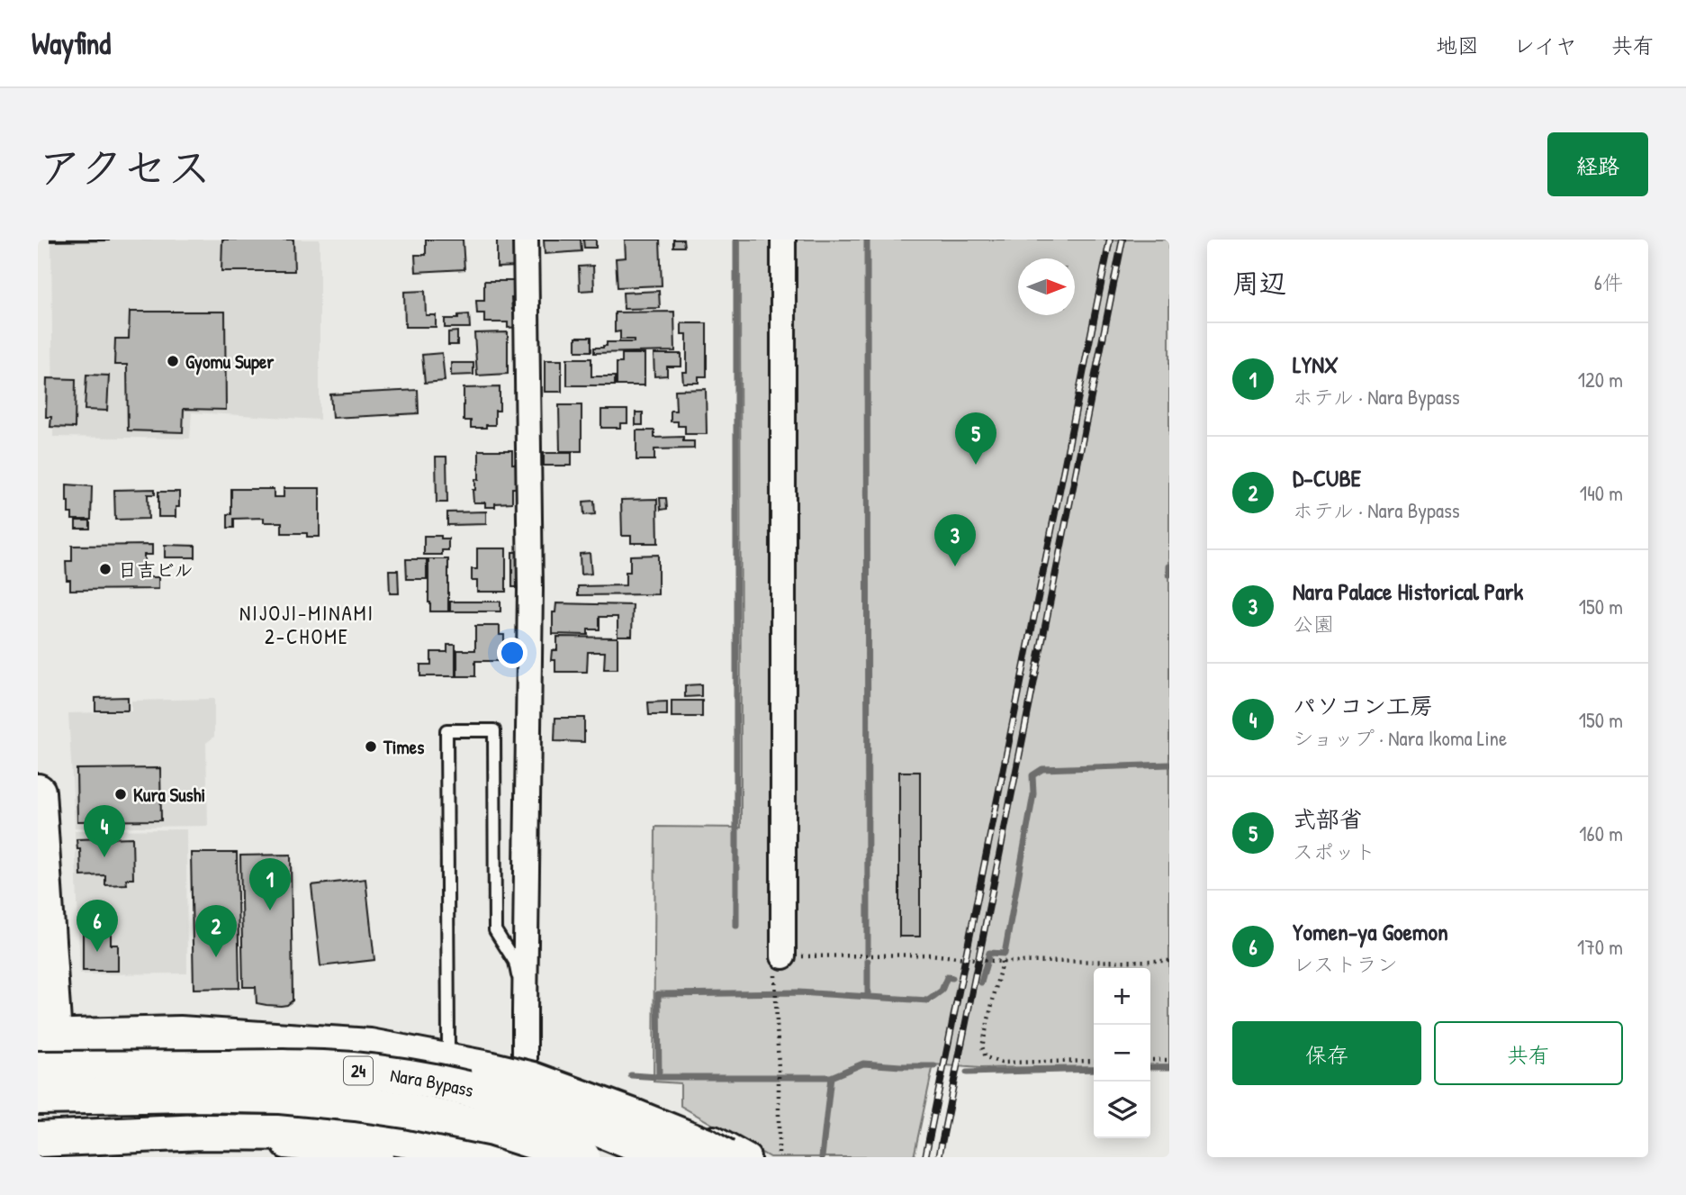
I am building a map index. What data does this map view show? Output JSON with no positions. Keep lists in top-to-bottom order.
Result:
{
  "streets": {
    "main road": ["24", "Nara Bypass"]
  },
  "districts": ["NIJOJI-MINAMI 2-CHOME"],
  "places": [
    "Gyomu Super",
    "日吉ビル",
    "Times",
    "Kura Sushi"
  ],
  "north": "right",
  "page": {
    "header": "Wayfind",
    "nav": ["地図", "レイヤ", "共有"],
    "title": "アクセス",
    "buttons": [
      "経路",
      ["保存", "共有"]
    ],
    "heading": ["周辺", "6件"],
    "list": [
      {
        "mark": "1",
        "name": "LYNX",
        "note": "ホテル · Nara Bypass",
        "value": "120 m"
      },
      {
        "mark": "2",
        "name": "D-CUBE",
        "note": "ホテル · Nara Bypass",
        "value": "140 m"
      },
      {
        "mark": "3",
        "name": "Nara Palace Historical Park",
        "note": "公園",
        "value": "150 m"
      },
      {
        "mark": "4",
        "name": "パソコン工房",
        "note": "ショップ · Nara Ikoma Line",
        "value": "150 m"
      },
      {
        "mark": "5",
        "name": "式部省",
        "note": "スポット",
        "value": "160 m"
      },
      {
        "mark": "6",
        "name": "Yomen-ya Goemon",
        "note": "レストラン",
        "value": "170 m"
      }
    ],
    "pins": [
      "5",
      "3",
      "4",
      "1",
      "6",
      "2"
    ],
    "map_buttons": ["+", "−"]
  }
}
